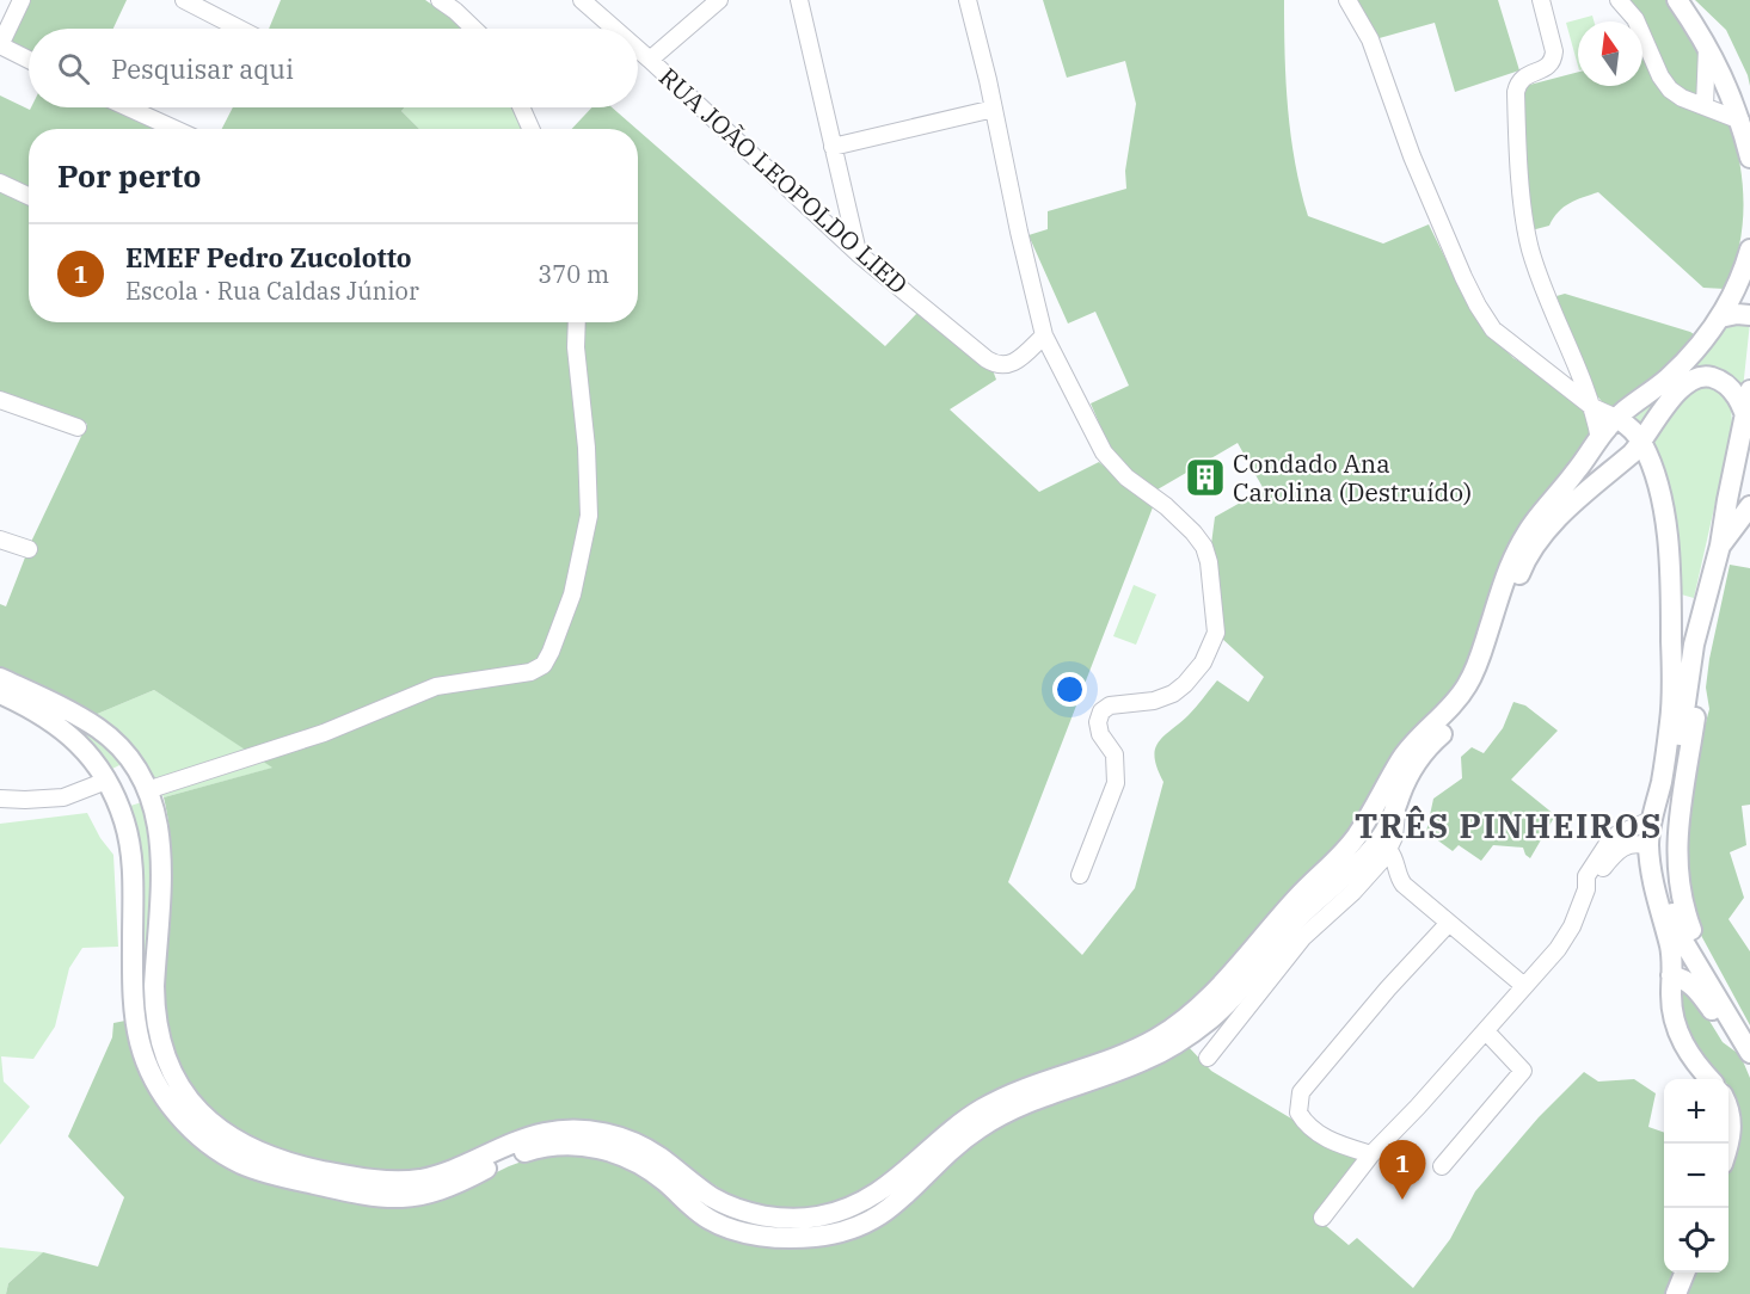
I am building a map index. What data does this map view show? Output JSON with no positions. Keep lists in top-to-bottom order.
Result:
{
  "streets": {
    "street": ["RUA JOÃO LEOPOLDO LIED"]
  },
  "districts": ["TRÊS PINHEIROS"],
  "places": {
    "building": ["Condado Ana Carolina (Destruído)"]
  },
  "north": "top",
  "page": {
    "search": "Pesquisar aqui",
    "heading": "Por perto",
    "list": [
      {
        "mark": "1",
        "name": "EMEF Pedro Zucolotto",
        "note": "Escola · Rua Caldas Júnior",
        "value": "370 m"
      }
    ],
    "map_buttons": ["+", "−"],
    "pins": "1"
  }
}
